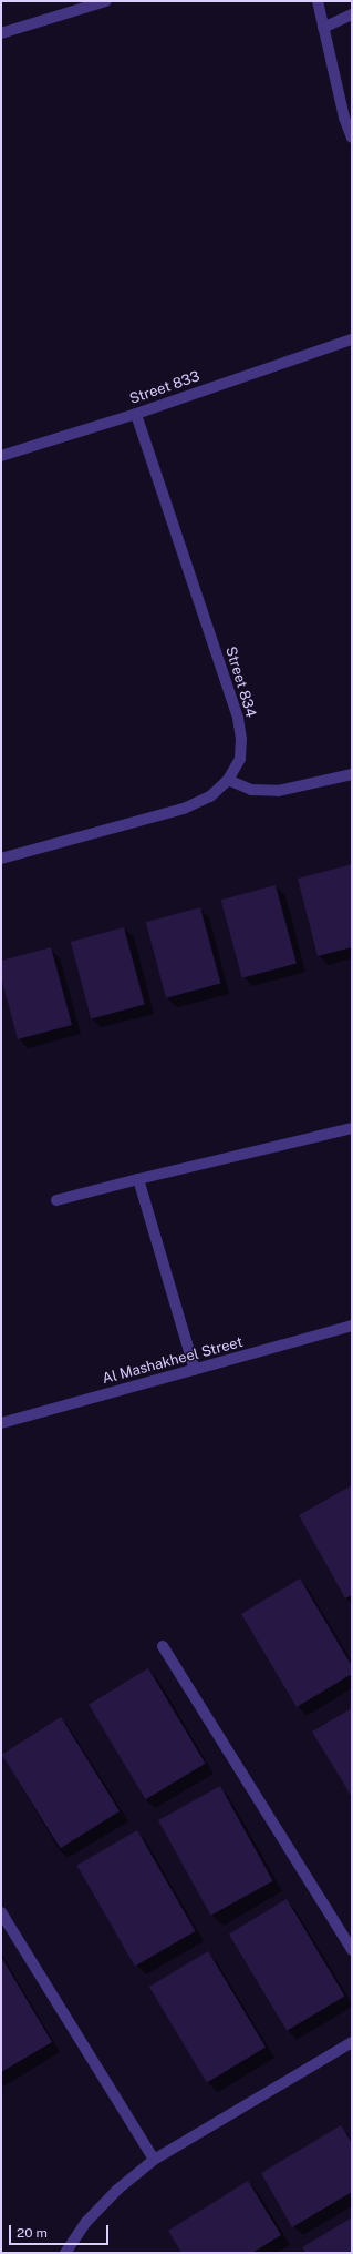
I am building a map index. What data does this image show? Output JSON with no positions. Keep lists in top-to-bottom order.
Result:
{
  "streets": {
    "street": ["Street 833", "Street 834", "Al Mashakheel Street"]
  },
  "crossings": [
    ["Street 833", "Street 834"]
  ],
  "scale_bar": "20 m"
}
